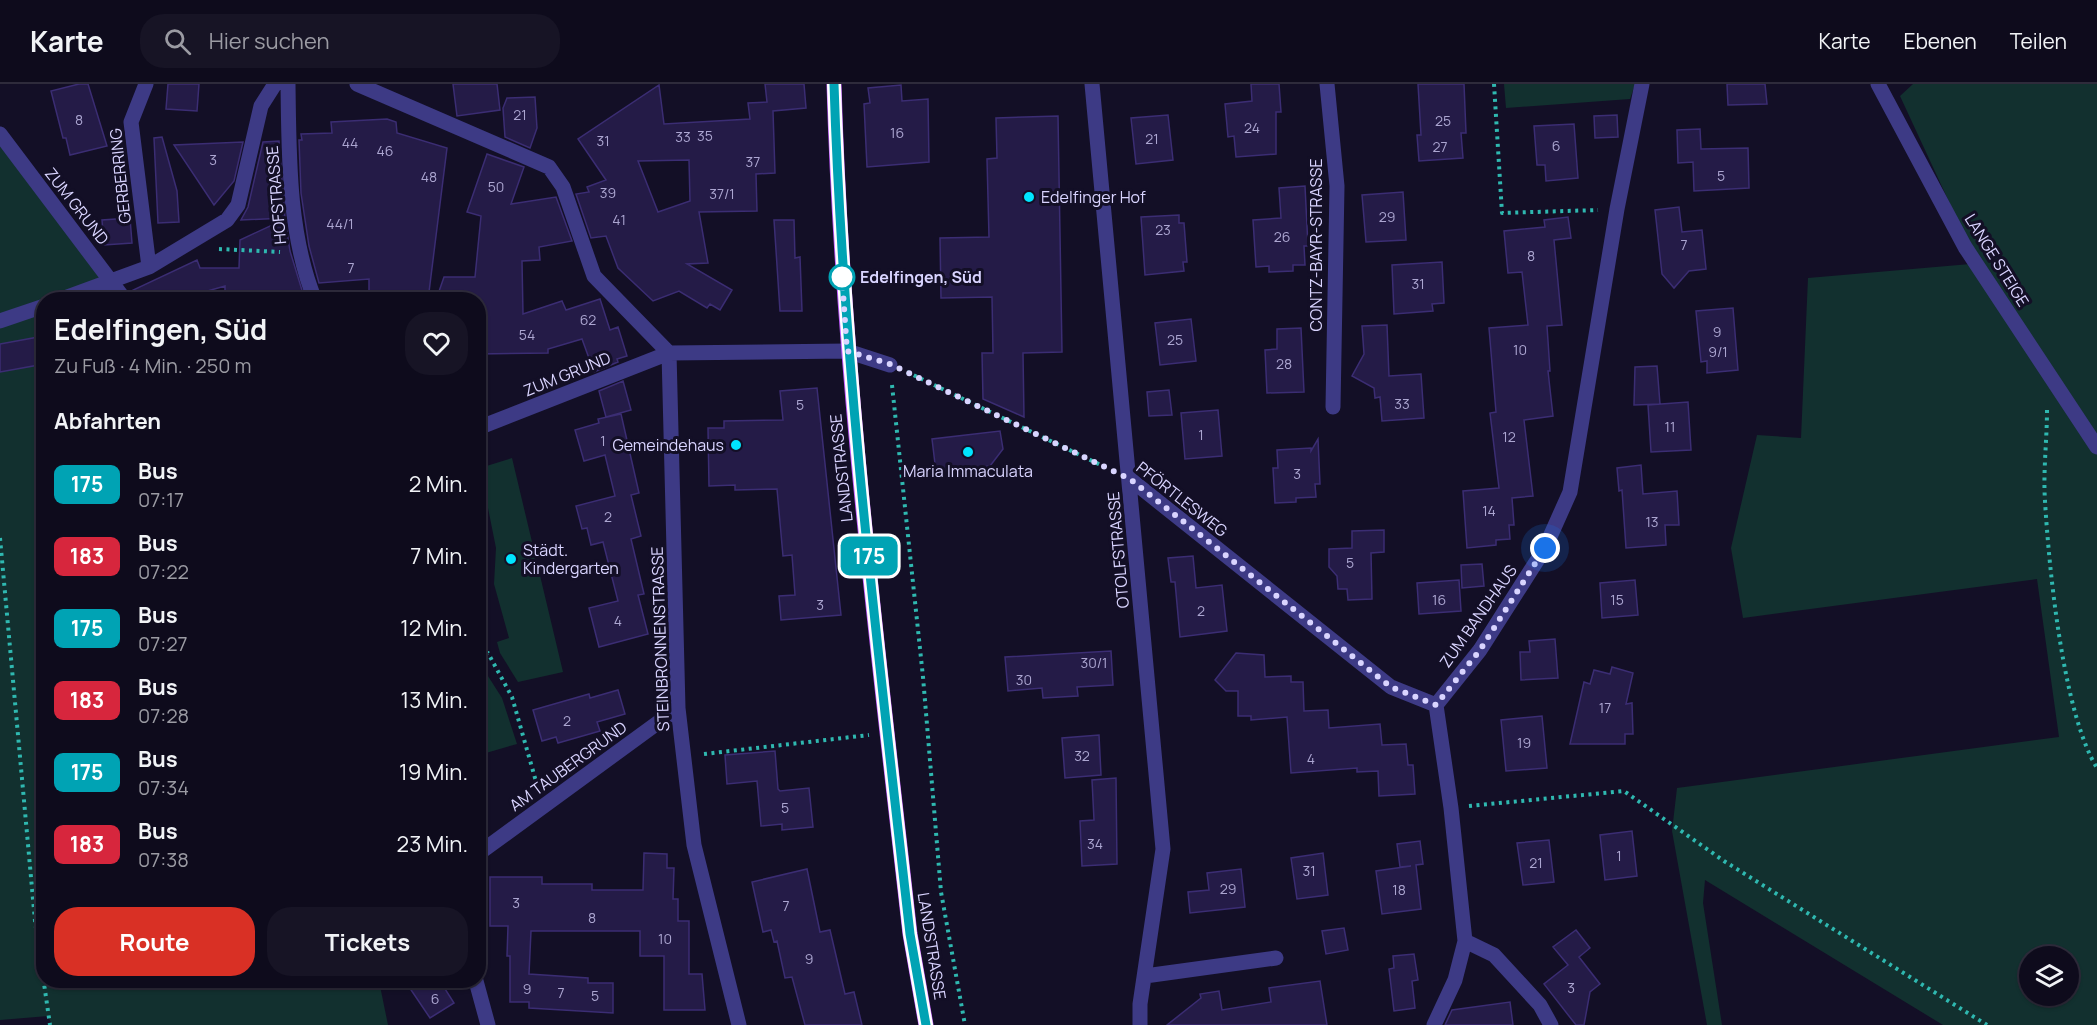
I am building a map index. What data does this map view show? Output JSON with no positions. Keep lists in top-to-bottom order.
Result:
{
  "streets": {
    "main road": ["LANDSTRASSE"],
    "street": [
      "GERBERRING",
      "HOFSTRASSE",
      "ZUM GRUND",
      "CONTZ-BAYR-STRASSE",
      "LANGE STEIGE",
      "PFÖRTLESWEG",
      "OTOLFSTRASSE",
      "ZUM BANDHAUS",
      "STEINBRONNENSTRASSE",
      "AM TAUBERGRUND"
    ]
  },
  "crossings": [
    ["ZUM GRUND", "STEINBRONNENSTRASSE"],
    ["PFÖRTLESWEG", "OTOLFSTRASSE"],
    ["PFÖRTLESWEG", "ZUM BANDHAUS"],
    ["STEINBRONNENSTRASSE", "AM TAUBERGRUND"]
  ],
  "places": [
    "Edelfinger Hof",
    "Edelfingen, Süd",
    "Gemeindehaus",
    "Maria Immaculata",
    "Städt. Kindergarten"
  ],
  "lines": ["bus line 175"],
  "house_numbers": [
    "21",
    "8",
    "25",
    "24",
    "16",
    "35",
    "33",
    "21",
    "31",
    "44",
    "6",
    "27",
    "46",
    "3",
    "37",
    "5",
    "48",
    "50",
    "39",
    "37/1",
    "29",
    "41",
    "44/1",
    "23",
    "26",
    "7",
    "8",
    "7",
    "31",
    "62",
    "9",
    "54",
    "25",
    "10",
    "9/1",
    "28",
    "33",
    "5",
    "11",
    "1",
    "12",
    "1",
    "3",
    "14",
    "2",
    "13",
    "5",
    "16",
    "15",
    "3",
    "2",
    "4",
    "30/1",
    "30",
    "17",
    "2",
    "19",
    "32",
    "4",
    "5",
    "34",
    "1",
    "21",
    "31",
    "29",
    "18",
    "3",
    "7",
    "8",
    "10",
    "9",
    "3",
    "9",
    "7",
    "5",
    "6"
  ],
  "page": {
    "header": "Karte",
    "search": "Hier suchen",
    "nav": ["Karte", "Ebenen", "Teilen"],
    "on_map": "175",
    "heading": [
      ["Edelfingen, Süd", "Zu Fuß · 4 Min. · 250 m"],
      "Abfahrten"
    ],
    "list": [
      {
        "mark": "175",
        "name": "Bus",
        "note": "07:17",
        "value": "2 Min."
      },
      {
        "mark": "183",
        "name": "Bus",
        "note": "07:22",
        "value": "7 Min."
      },
      {
        "mark": "175",
        "name": "Bus",
        "note": "07:27",
        "value": "12 Min."
      },
      {
        "mark": "183",
        "name": "Bus",
        "note": "07:28",
        "value": "13 Min."
      },
      {
        "mark": "175",
        "name": "Bus",
        "note": "07:34",
        "value": "19 Min."
      },
      {
        "mark": "183",
        "name": "Bus",
        "note": "07:38",
        "value": "23 Min."
      }
    ],
    "buttons": ["Route", "Tickets"]
  }
}
